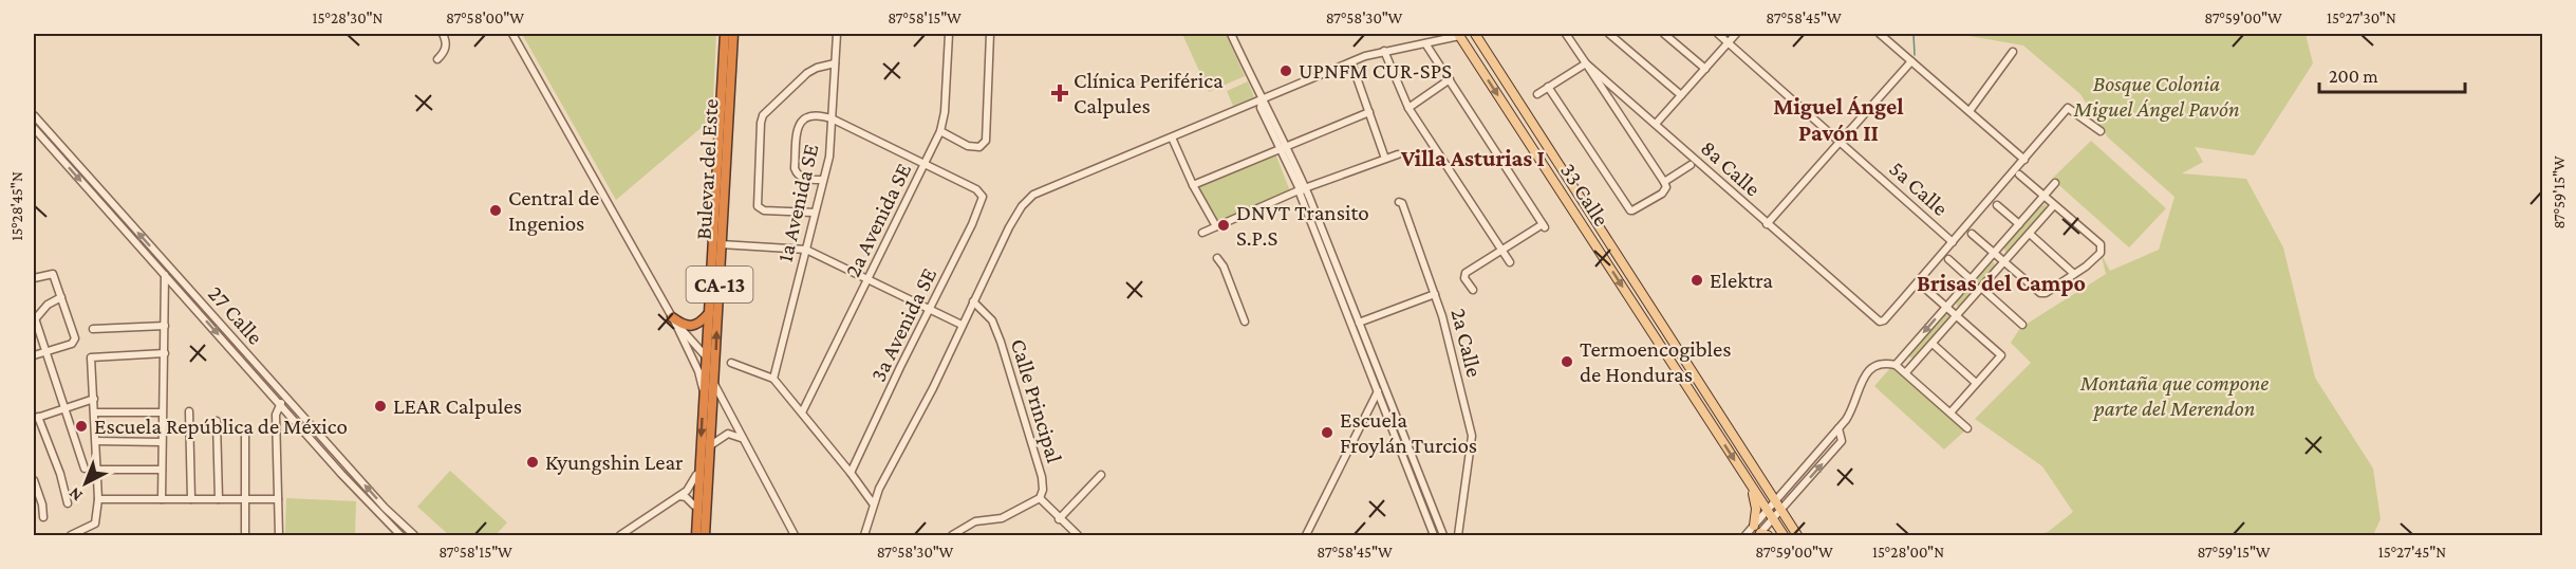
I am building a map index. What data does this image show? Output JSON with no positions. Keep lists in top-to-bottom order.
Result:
{
  "streets": {
    "highway": ["Bulevar del Este", "CA-13"],
    "main road": ["33 Calle"],
    "street": [
      "8a Calle",
      "5a Calle",
      "1a Avenida SE",
      "2a Avenida SE",
      "27 Calle",
      "3a Avenida SE",
      "2a Calle",
      "Calle Principal"
    ]
  },
  "crossings": [
    ["8a Calle", "5a Calle"],
    ["2a Avenida SE", "3a Avenida SE"]
  ],
  "districts": ["Miguel Ángel Pavón II", "Villa Asturias I", "Brisas del Campo"],
  "parks": ["Bosque Colonia Miguel Ángel Pavón", "Montaña que compone parte del Merendon"],
  "places": {
    "other": [
      "UPNFM CUR-SPS",
      "Central de Ingenios",
      "DNVT Transito S.P.S",
      "Elektra",
      "Termoencogibles de Honduras",
      "LEAR Calpules",
      "Escuela República de México",
      "Escuela Froylán Turcios",
      "Kyungshin Lear"
    ],
    "health": ["Clínica Periférica Calpules"]
  },
  "scale_bar": "200 m",
  "north": "bottom left",
  "coordinates": [
    "15°28'30\"N",
    "87°58'00\"W",
    "87°58'15\"W",
    "87°58'30\"W",
    "87°58'45\"W",
    "87°59'00\"W",
    "15°27'30\"N",
    "87°59'15\"W",
    "15°28'45\"N",
    "15°28'00\"N",
    "15°27'45\"N"
  ]
}
